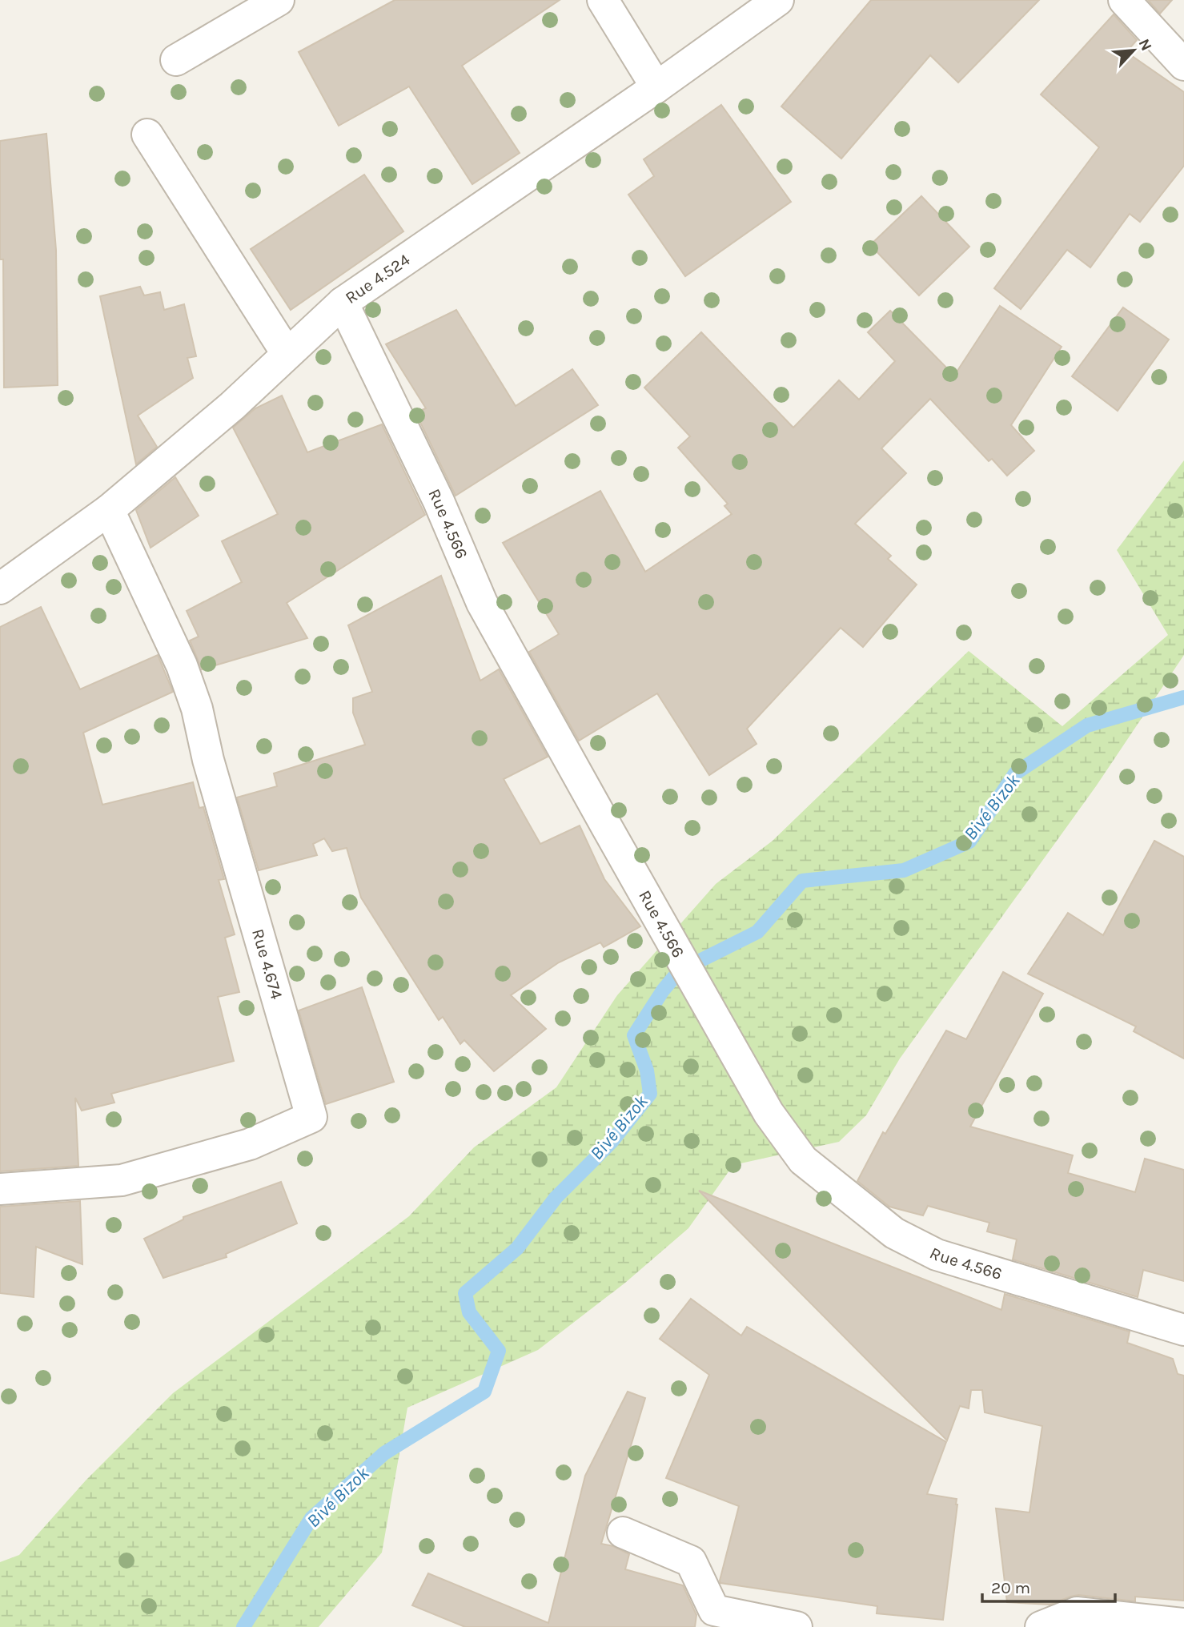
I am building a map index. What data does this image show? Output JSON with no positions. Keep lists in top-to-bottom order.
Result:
{
  "streets": {
    "street": ["Rue 4.524", "Rue 4.566", "Rue 4.674"]
  },
  "crossings": [
    ["Rue 4.524", "Rue 4.566"],
    ["Rue 4.524", "Rue 4.674"]
  ],
  "water": ["Bivé Bizok"],
  "scale_bar": "20 m",
  "north": "top right"
}
